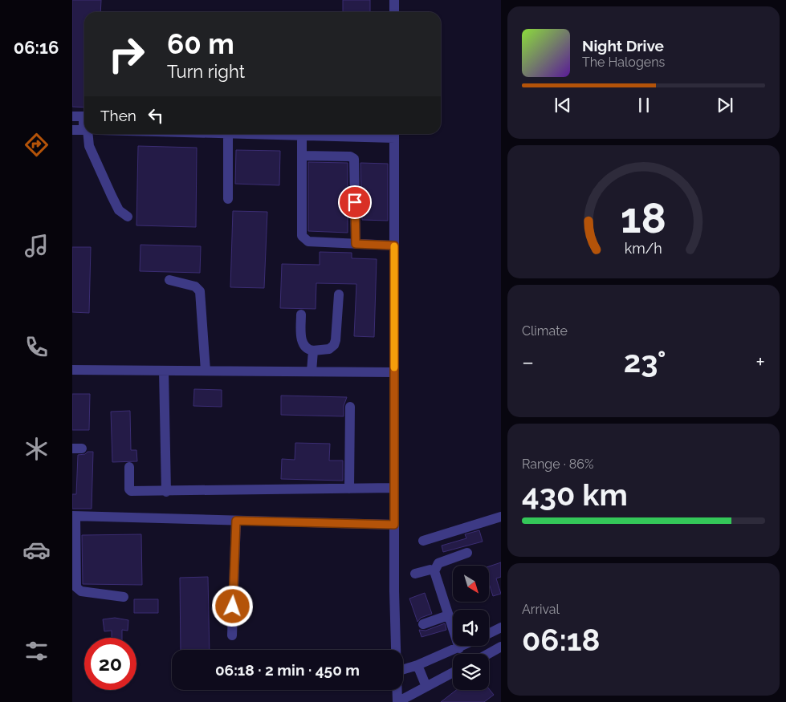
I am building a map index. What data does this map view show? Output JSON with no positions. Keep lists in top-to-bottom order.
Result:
{
  "north": "bottom right",
  "page": {
    "tabs": "06:16",
    "turn": ["60 m", "Turn right"],
    "song": ["Night Drive", "The Halogens"],
    "then": "Then",
    "tile": [
      "Climate",
      ["Range · 86%", "430 km"],
      ["Arrival", "06:18"]
    ],
    "heat": ["−", "23°", "+"],
    "limit": "20",
    "trip": "06:18 · 2 min · 450 m",
    "gauge": ["18", "km/h"]
  }
}
